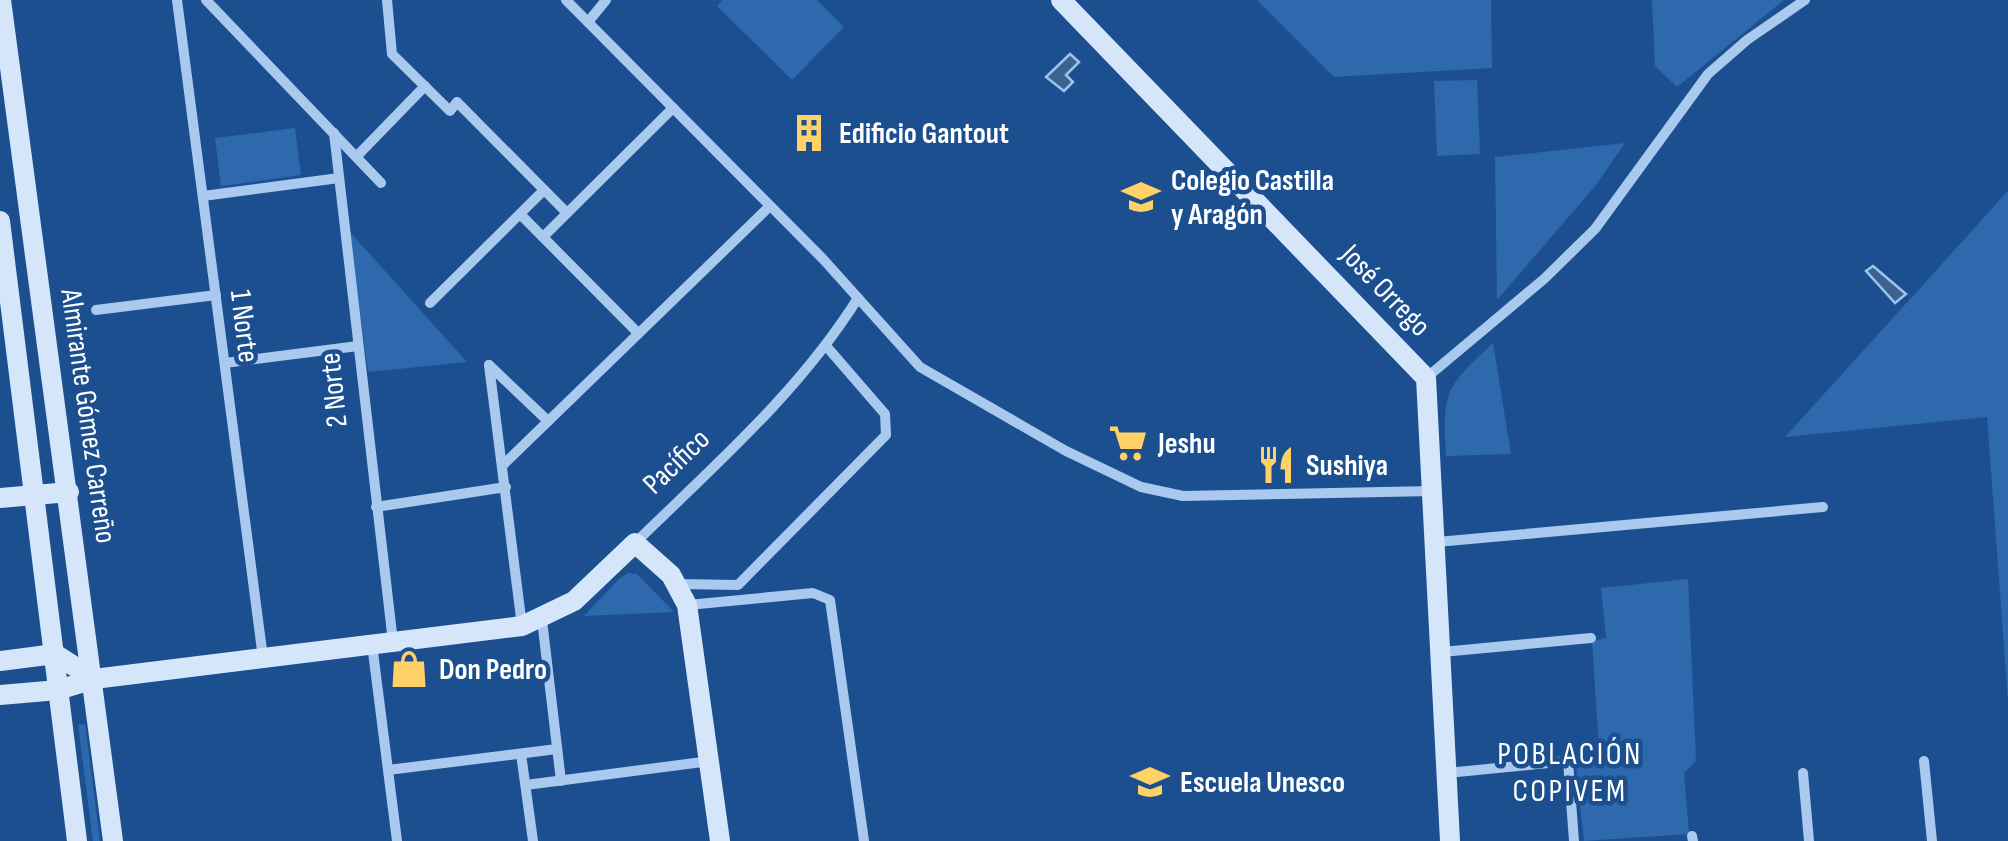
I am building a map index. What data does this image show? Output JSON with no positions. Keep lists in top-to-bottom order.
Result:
{
  "streets": {
    "street": [
      "José Orrego",
      "1 Norte",
      "2 Norte",
      "Almirante Gómez Carreño",
      "Pacífico"
    ]
  },
  "crossings": [
    ["1 Norte", "Pacífico"],
    ["2 Norte", "Pacífico"],
    ["Almirante Gómez Carreño", "Pacífico"]
  ],
  "districts": ["POBLACIÓN COPIVEM"],
  "places": {
    "building": ["Edificio Gantout"],
    "school or university": ["Colegio Castilla y Aragón", "Escuela Unesco"],
    "supermarket": ["Jeshu"],
    "restaurant": ["Sushiya"],
    "shop": ["Don Pedro"]
  }
}
